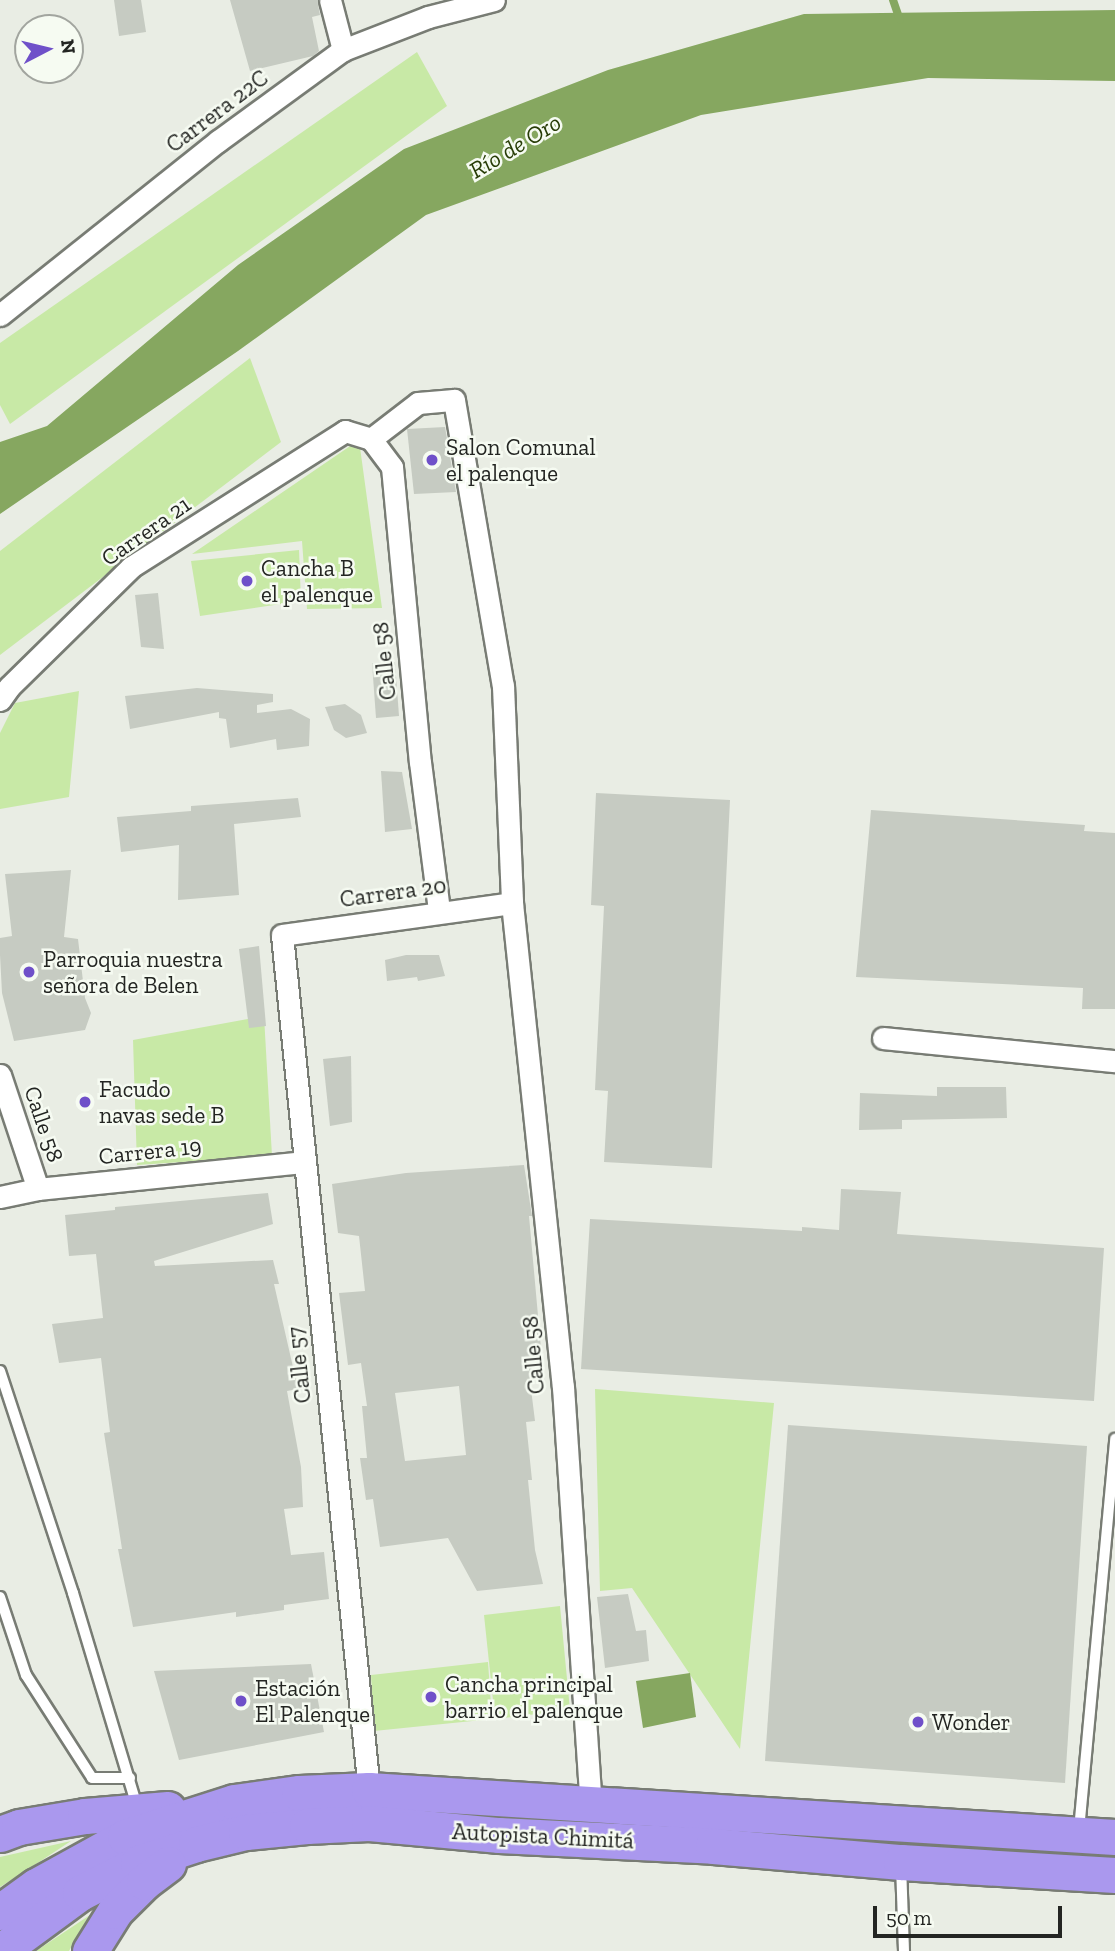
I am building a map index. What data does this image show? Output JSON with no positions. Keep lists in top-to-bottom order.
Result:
{
  "streets": {
    "highway": ["Autopista Chimitá"],
    "street": [
      "Carrera 22C",
      "Carrera 21",
      "Calle 58",
      "Carrera 20",
      "Carrera 19",
      "Calle 57"
    ]
  },
  "crossings": [
    ["Carrera 21", "Calle 58"],
    ["Calle 58", "Carrera 20"],
    ["Calle 58", "Carrera 19"],
    ["Calle 58", "Autopista Chimitá"],
    ["Carrera 20", "Calle 57"],
    ["Carrera 19", "Calle 57"],
    ["Calle 57", "Autopista Chimitá"]
  ],
  "water": ["Río de Oro"],
  "places": [
    "Salon Comunal el palenque",
    "Cancha B el palenque",
    "Parroquia nuestra señora de Belen",
    "Facudo navas sede B",
    "Cancha principal barrio el palenque",
    "Estación El Palenque",
    "Wonder"
  ],
  "scale_bar": "50 m",
  "north": "right"
}
